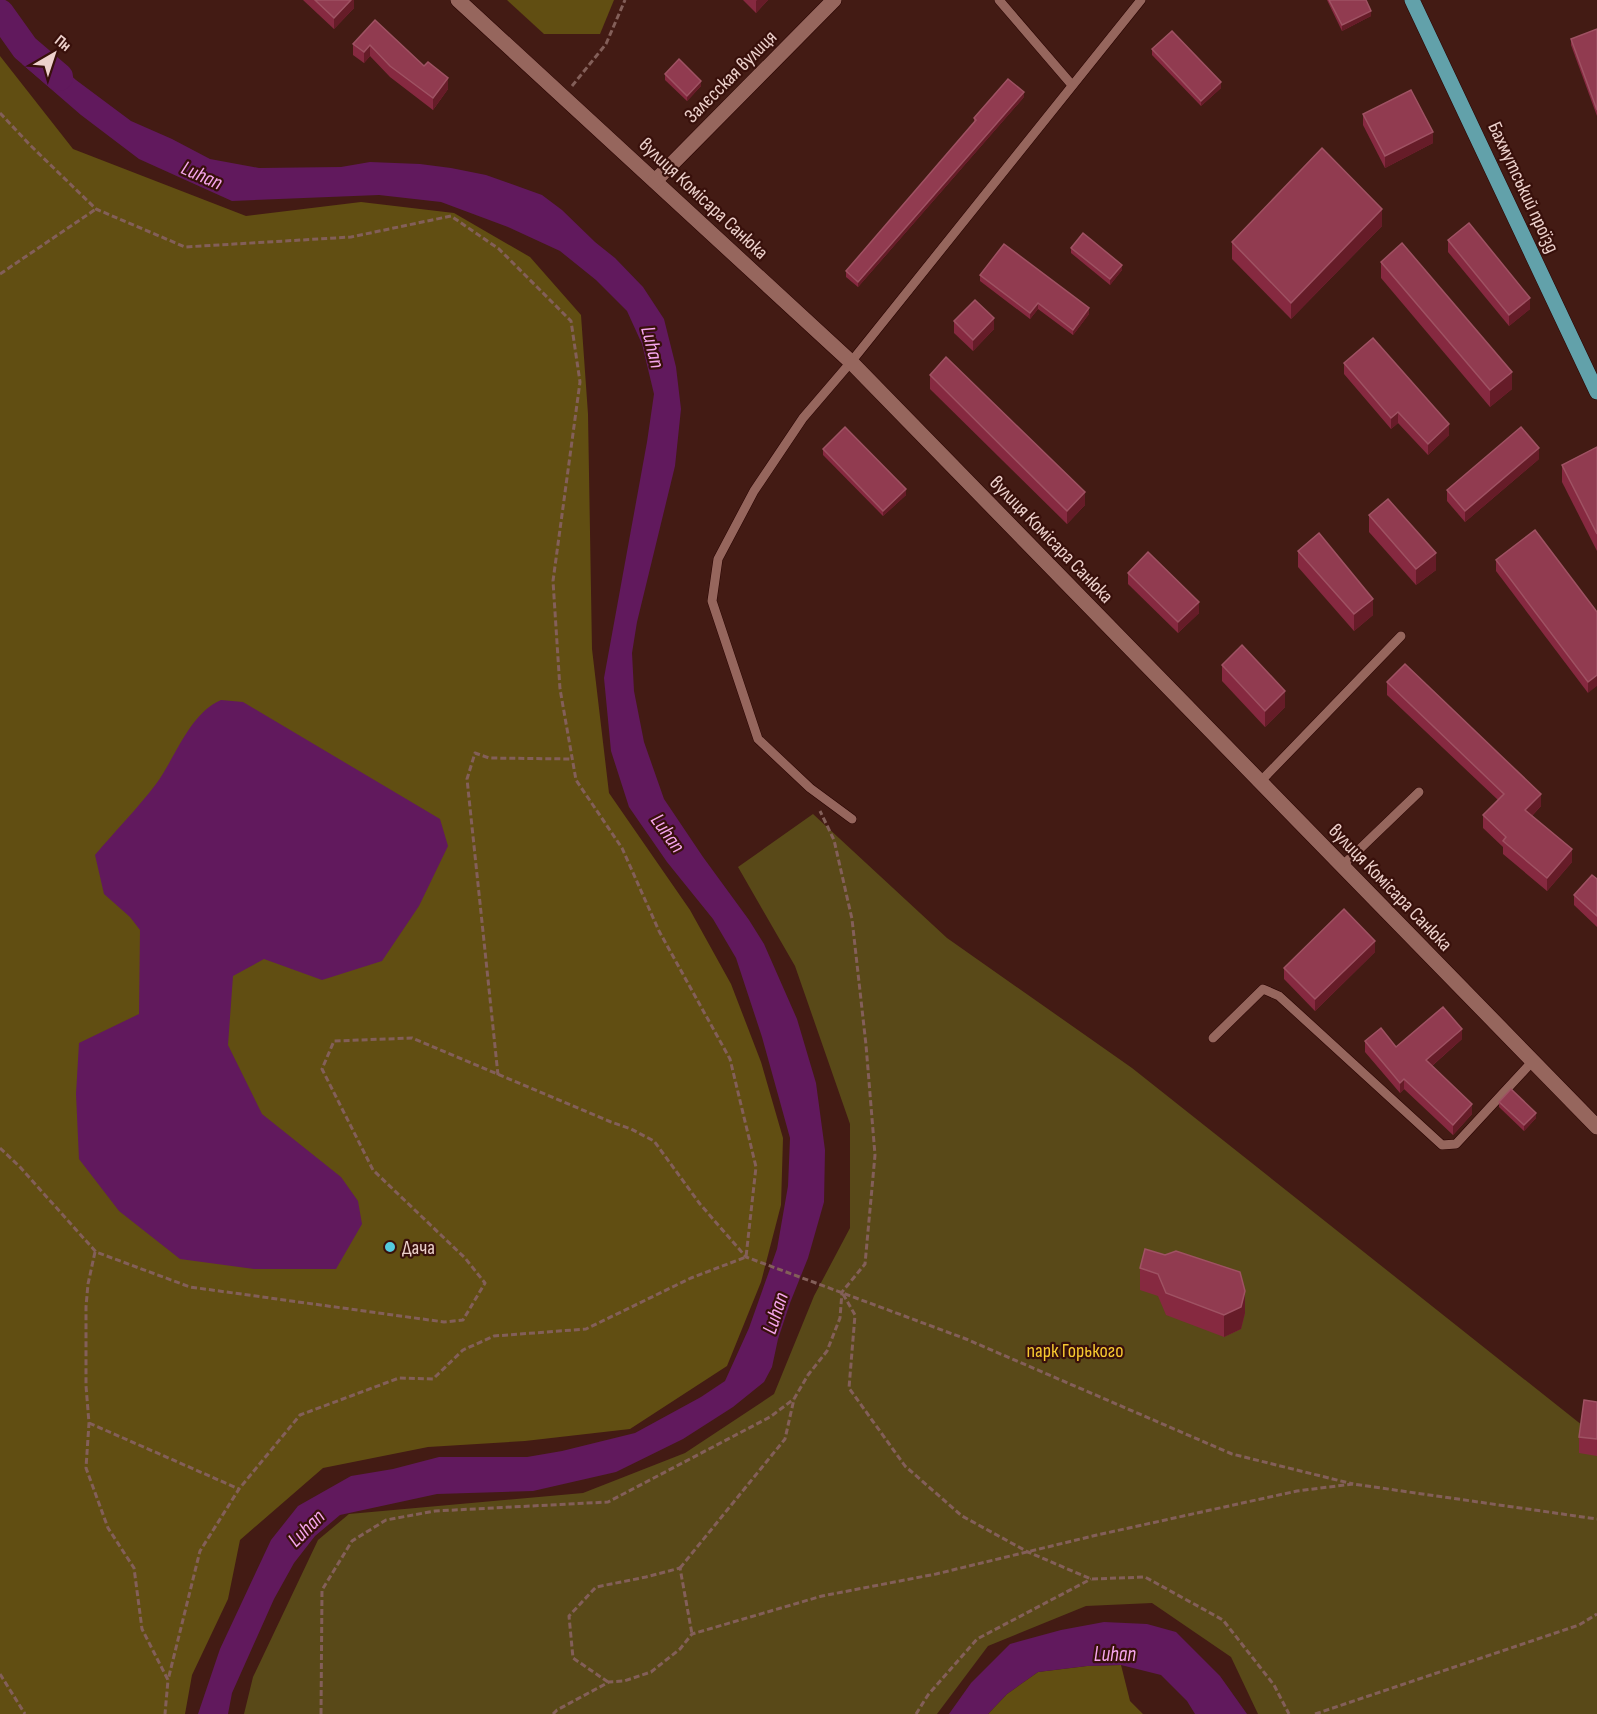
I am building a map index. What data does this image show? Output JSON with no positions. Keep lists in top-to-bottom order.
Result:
{
  "streets": {
    "main road": ["Бахмутський проїзд"],
    "street": ["Залєсская вулиця", "вулиця Комісара Санюка"]
  },
  "crossings": [
    ["Залєсская вулиця", "вулиця Комісара Санюка"]
  ],
  "water": ["Luhan"],
  "parks": ["парк Горького"],
  "places": ["Дача"],
  "north": "top right"
}
